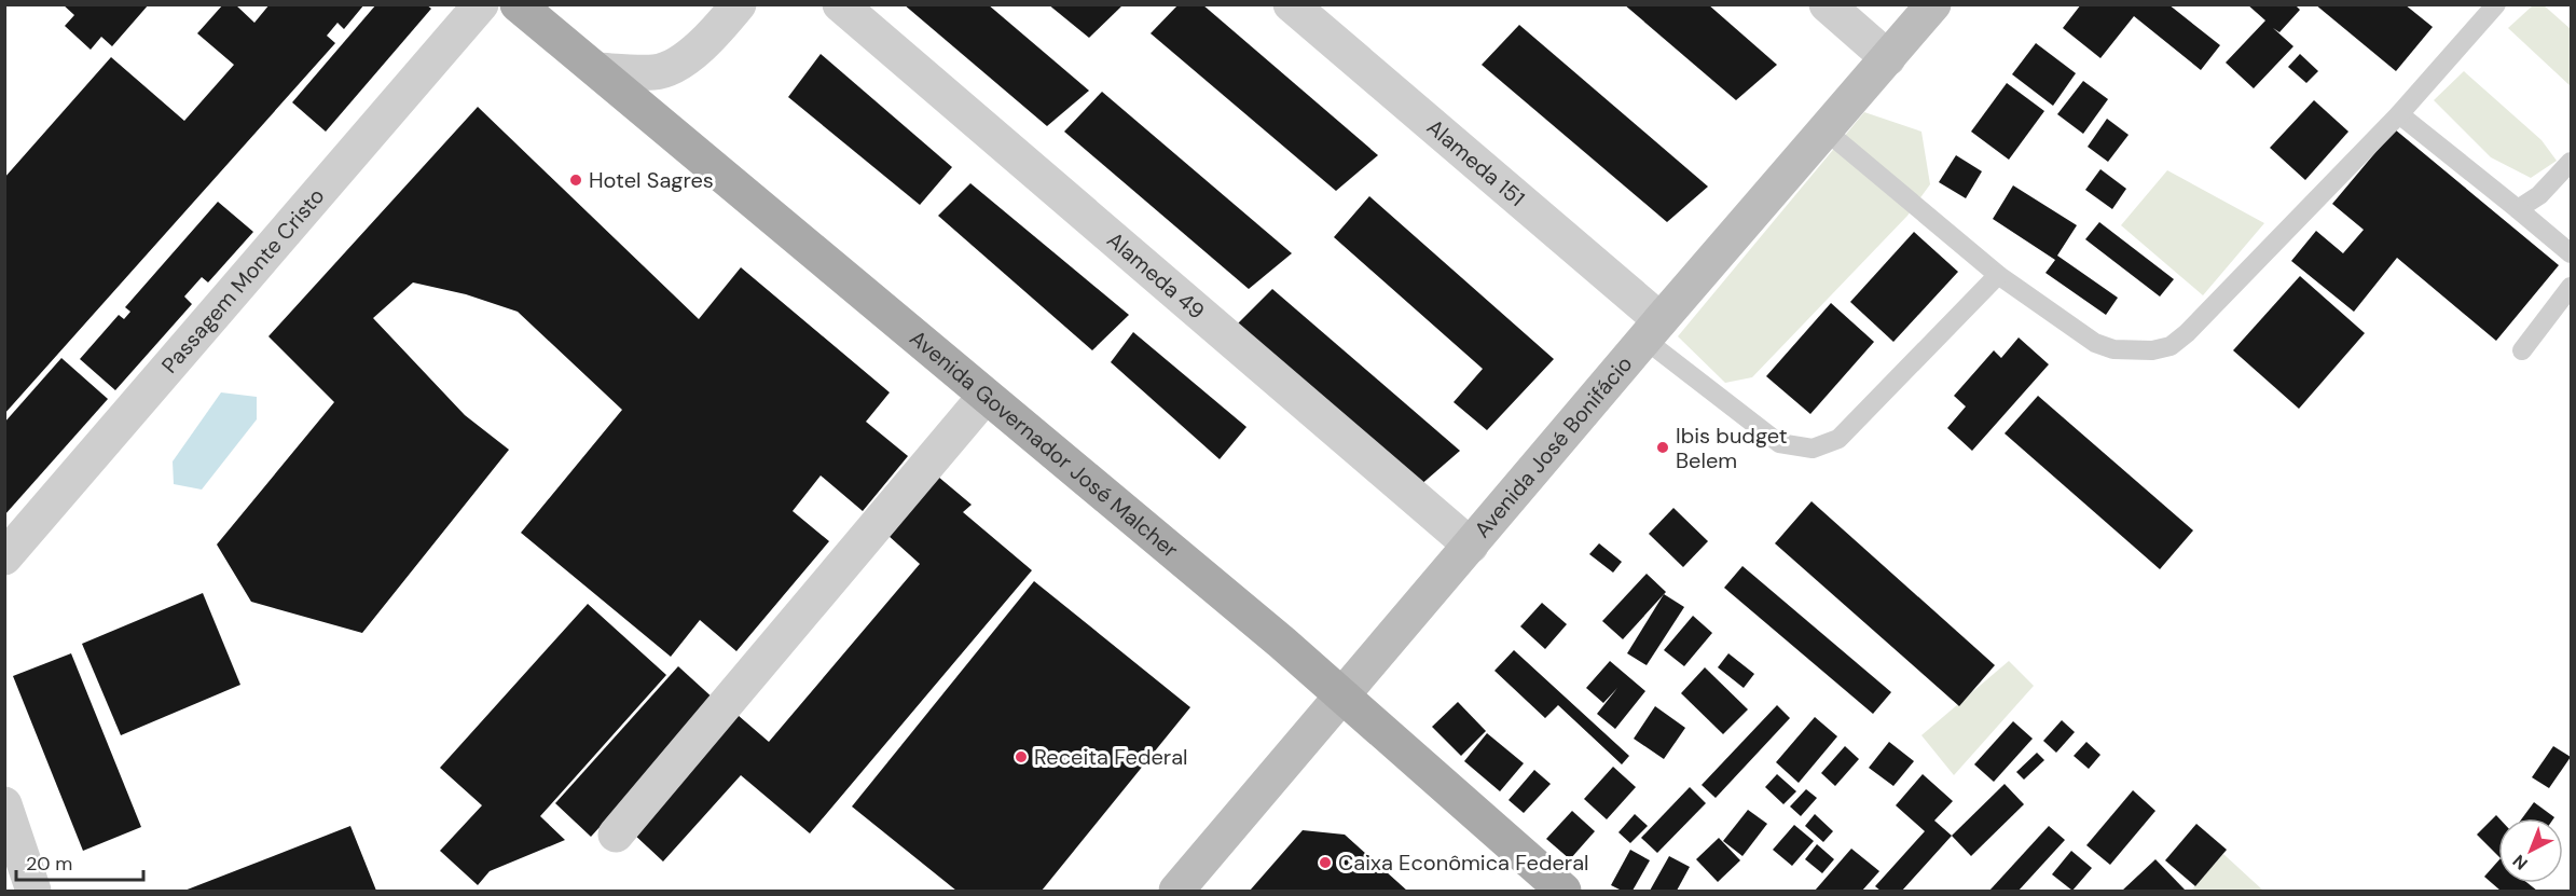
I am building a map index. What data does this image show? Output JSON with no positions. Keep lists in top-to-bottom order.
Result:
{
  "streets": {
    "main road": ["Avenida Governador José Malcher", "Avenida José Bonifácio"],
    "street": ["Alameda 151", "Alameda 49", "Passagem Monte Cristo"]
  },
  "crossings": [
    ["Alameda 151", "Avenida José Bonifácio"],
    ["Alameda 49", "Avenida José Bonifácio"],
    ["Avenida Governador José Malcher", "Avenida José Bonifácio"]
  ],
  "places": [
    "Hotel Sagres",
    "Ibis budget Belem",
    "Receita Federal",
    "Caixa Econômica Federal"
  ],
  "scale_bar": "20 m",
  "north": "bottom left"
}
